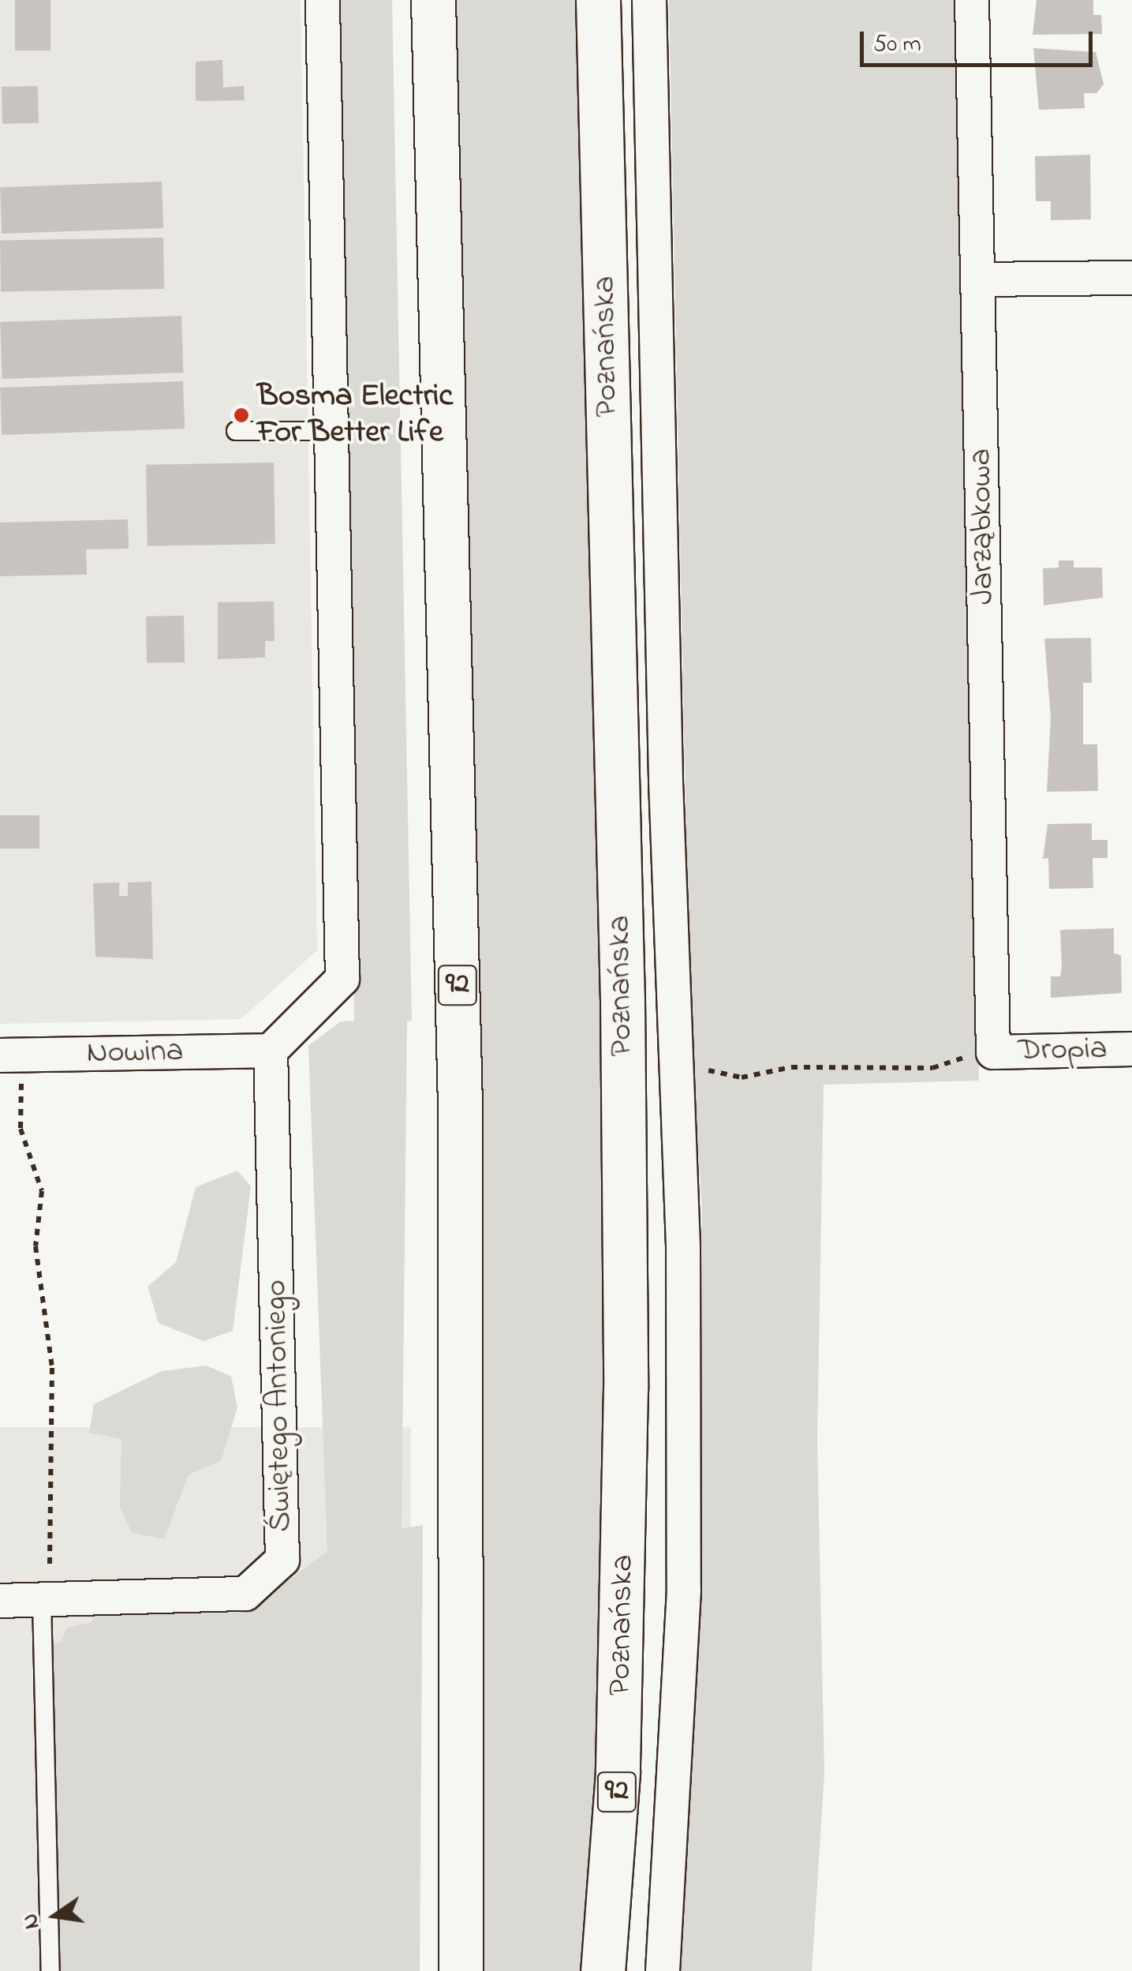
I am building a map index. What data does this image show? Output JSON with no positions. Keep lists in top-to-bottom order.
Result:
{
  "streets": {
    "main road": ["Poznańska", "92"],
    "street": [
      "Jarząbkowa",
      "Dropia",
      "Nowina",
      "Świętego Antoniego"
    ]
  },
  "crossings": [
    ["Jarząbkowa", "Dropia"],
    ["Nowina", "Świętego Antoniego"]
  ],
  "places": ["Bosma Electric For Better Life"],
  "scale_bar": "50 m",
  "north": "left"
}
